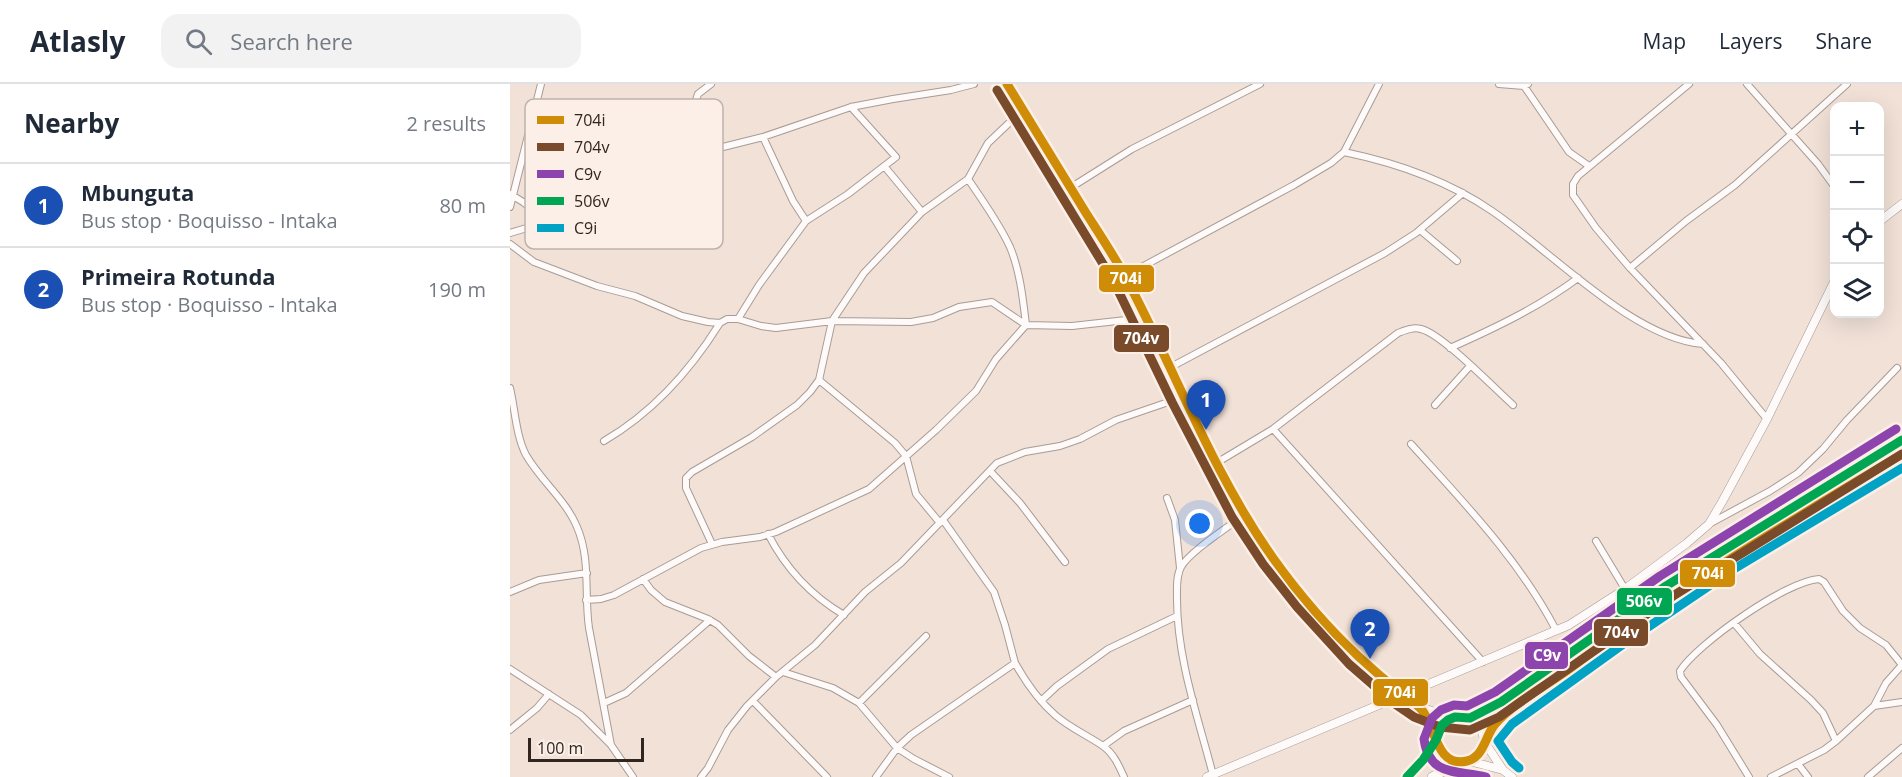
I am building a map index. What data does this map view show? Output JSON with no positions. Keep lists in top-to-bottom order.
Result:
{
  "lines": [
    "transit line 704i",
    "transit line 704v",
    "transit line C9v",
    "transit line 506v",
    "transit line C9i"
  ],
  "legend": [
    "704i",
    "704v",
    "C9v",
    "506v",
    "C9i"
  ],
  "scale_bar": "100 m",
  "page": {
    "header": "Atlasly",
    "search": "Search here",
    "nav": ["Map", "Layers", "Share"],
    "heading": ["Nearby", "2 results"],
    "map_buttons": ["+", "−"],
    "list": [
      {
        "mark": "1",
        "name": "Mbunguta",
        "note": "Bus stop · Boquisso - Intaka",
        "value": "80 m"
      },
      {
        "mark": "2",
        "name": "Primeira Rotunda",
        "note": "Bus stop · Boquisso - Intaka",
        "value": "190 m"
      }
    ],
    "pins": ["1", "2"],
    "scale": "100 m"
  }
}
